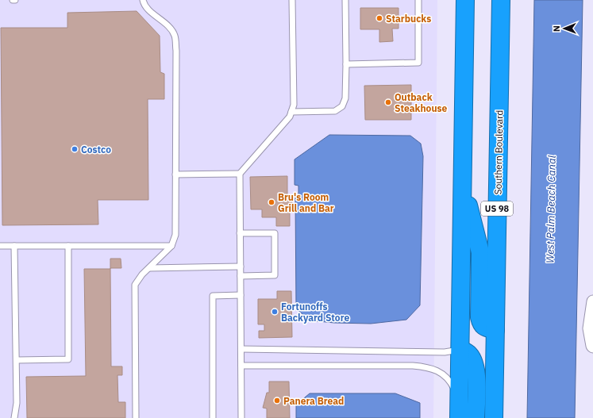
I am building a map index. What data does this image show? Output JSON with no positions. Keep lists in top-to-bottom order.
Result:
{
  "streets": {
    "highway": ["Southern Boulevard", "US 98"]
  },
  "water": ["West Palm Beach Canal"],
  "places": [
    "Starbucks",
    "Outback Steakhouse",
    "Costco",
    "Bru's Room Grill and Bar",
    "Fortunoffs Backyard Store",
    "Panera Bread"
  ],
  "north": "left"
}
